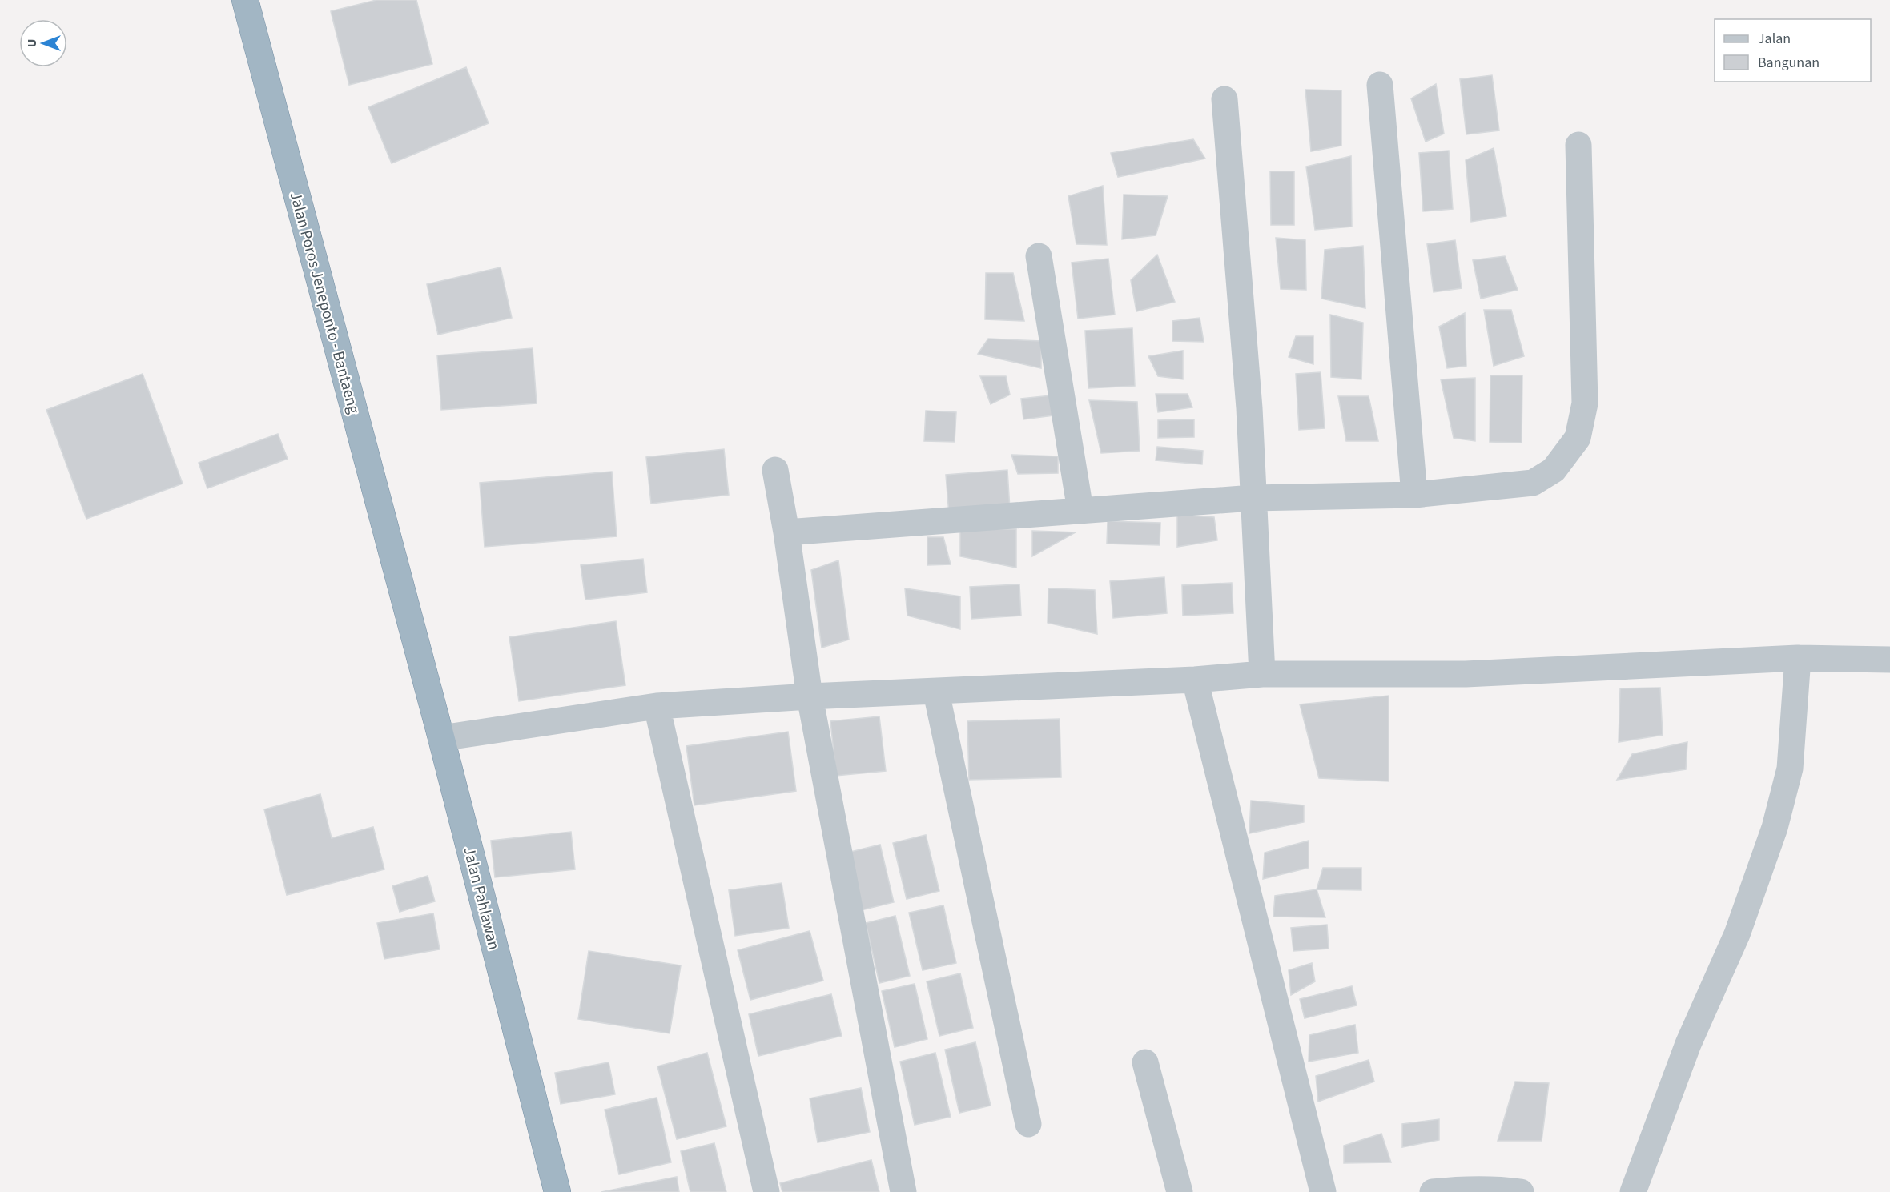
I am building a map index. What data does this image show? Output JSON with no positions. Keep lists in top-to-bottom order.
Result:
{
  "streets": {
    "highway": ["Jalan Poros Jeneponto - Bantaeng", "Jalan Pahlawan"]
  },
  "crossings": [
    ["Jalan Poros Jeneponto - Bantaeng", "Jalan Pahlawan"]
  ],
  "legend": ["Jalan", "Bangunan"],
  "north": "left"
}
